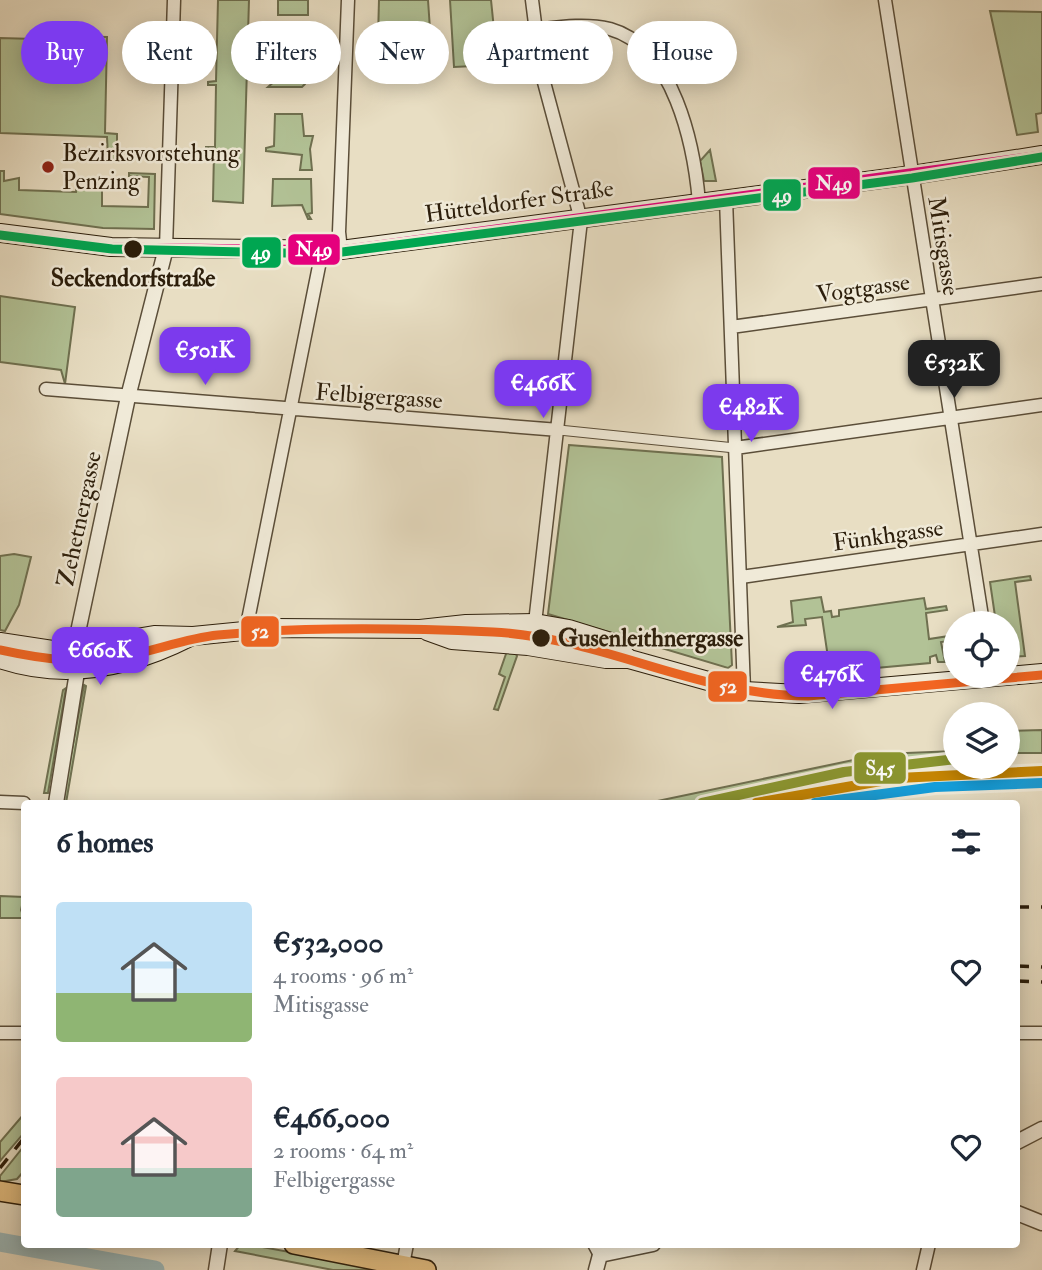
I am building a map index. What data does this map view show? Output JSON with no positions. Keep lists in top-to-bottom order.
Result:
{
  "streets": {
    "main road": ["Hütteldorfer Straße"],
    "street": [
      "Mitisgasse",
      "Vogtgasse",
      "Felbigergasse",
      "Zehetnergasse",
      "Fünkhgasse"
    ]
  },
  "crossings": [
    ["Hütteldorfer Straße", "Mitisgasse"],
    ["Hütteldorfer Straße", "Zehetnergasse"],
    ["Mitisgasse", "Vogtgasse"],
    ["Mitisgasse", "Felbigergasse"],
    ["Mitisgasse", "Fünkhgasse"],
    ["Felbigergasse", "Zehetnergasse"]
  ],
  "places": ["Bezirksvorstehung Penzing", "Seckendorfstraße", "Gusenleithnergasse"],
  "lines": [
    "transit line N49",
    "transit line 49",
    "transit line 52",
    "transit line S45"
  ],
  "page": {
    "chip": [
      "Buy",
      "Rent",
      "Filters",
      "New",
      "Apartment",
      "House"
    ],
    "price": [
      "€501K",
      "€532K",
      "€466K",
      "€482K",
      "€660K",
      "€476K"
    ],
    "heading": "6 homes",
    "list": [
      {
        "name": "€532,000",
        "note": "4 rooms · 96 m² · Mitisgasse"
      },
      {
        "name": "€466,000",
        "note": "2 rooms · 64 m² · Felbigergasse"
      }
    ]
  }
}
